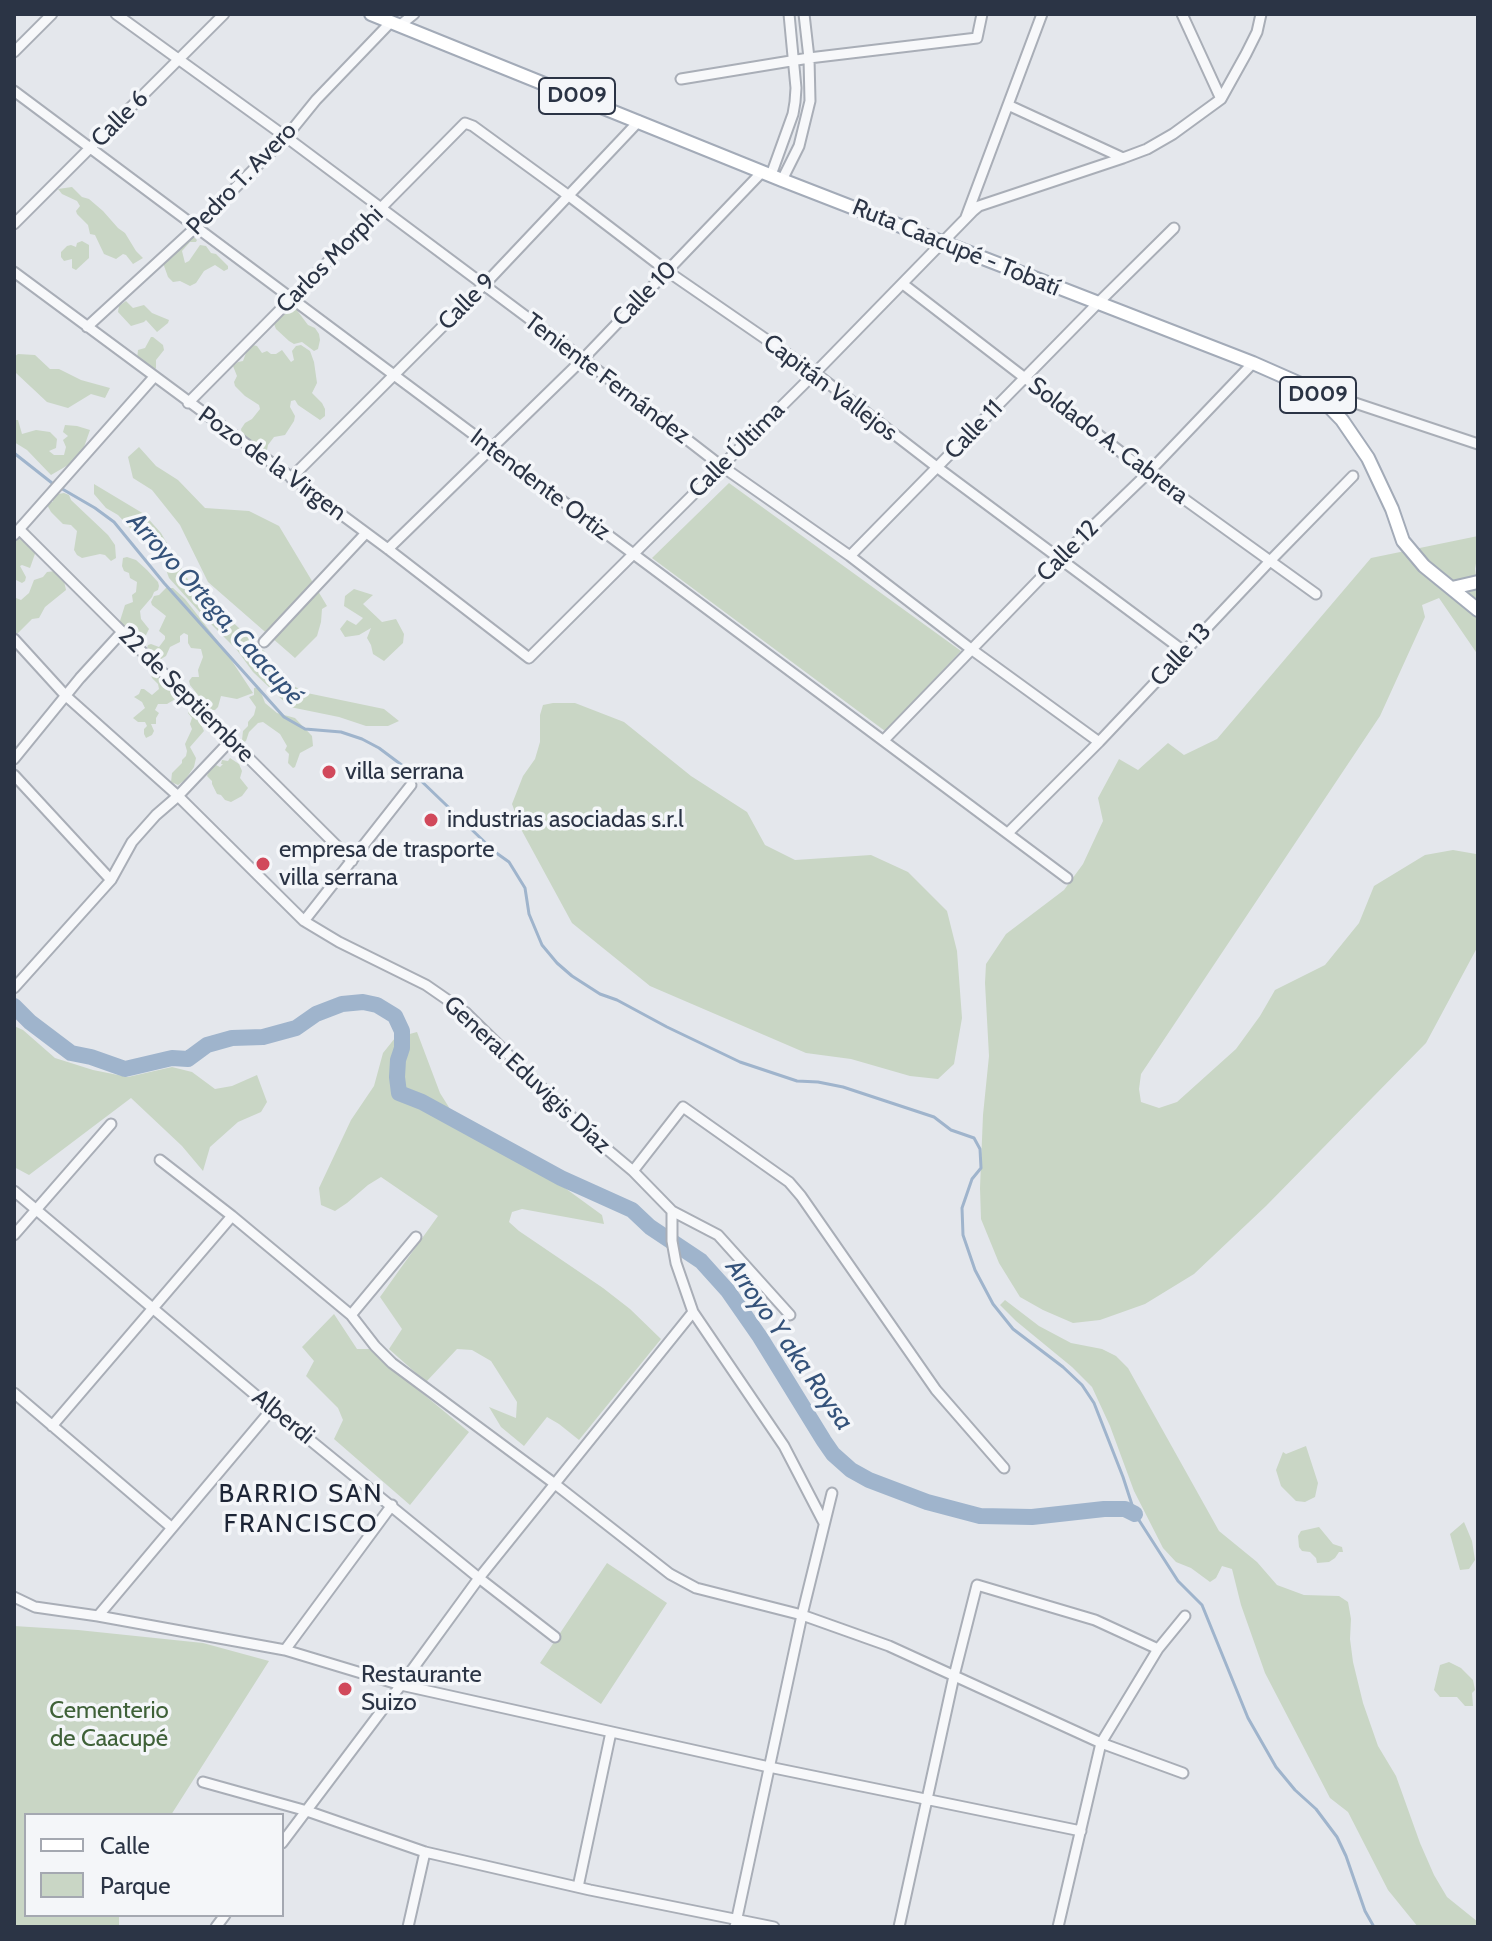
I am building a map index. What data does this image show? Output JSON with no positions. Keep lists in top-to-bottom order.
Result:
{
  "streets": {
    "main road": ["D009", "Ruta Caacupé - Tobatí"],
    "street": [
      "Calle 6",
      "Pedro T. Avero",
      "Carlos Morphi",
      "Calle 10",
      "Calle 9",
      "Teniente Fernández",
      "Capitán Vallejos",
      "Calle 11",
      "Soldado A. Cabrera",
      "Calle Última",
      "Pozo de la Virgen",
      "Intendente Ortiz",
      "Calle 12",
      "Calle 13",
      "22 de Septiembre",
      "General Eduvigis Díaz",
      "Alberdi"
    ]
  },
  "crossings": [
    ["Calle 6", "Teniente Fernández"],
    ["Calle 6", "Intendente Ortiz"],
    ["Pedro T. Avero", "Ruta Caacupé - Tobatí"],
    ["Pedro T. Avero", "Teniente Fernández"],
    ["Pedro T. Avero", "Pozo de la Virgen"],
    ["Pedro T. Avero", "Intendente Ortiz"],
    ["Ruta Caacupé - Tobatí", "Calle 10"],
    ["Ruta Caacupé - Tobatí", "Calle 9"],
    ["Ruta Caacupé - Tobatí", "Calle 11"],
    ["Ruta Caacupé - Tobatí", "Calle Última"],
    ["Ruta Caacupé - Tobatí", "Calle 12"],
    ["Carlos Morphi", "Teniente Fernández"],
    ["Carlos Morphi", "Capitán Vallejos"],
    ["Carlos Morphi", "Pozo de la Virgen"],
    ["Carlos Morphi", "Intendente Ortiz"],
    ["Calle 10", "Teniente Fernández"],
    ["Calle 10", "Capitán Vallejos"],
    ["Calle 10", "Pozo de la Virgen"],
    ["Calle 10", "Intendente Ortiz"],
    ["Calle 9", "Teniente Fernández"],
    ["Calle 9", "Capitán Vallejos"],
    ["Calle 9", "Pozo de la Virgen"],
    ["Calle 9", "Intendente Ortiz"],
    ["Teniente Fernández", "Calle 11"],
    ["Teniente Fernández", "Calle Última"],
    ["Teniente Fernández", "Calle 12"],
    ["Teniente Fernández", "Calle 13"],
    ["Capitán Vallejos", "Calle 11"],
    ["Capitán Vallejos", "Calle Última"],
    ["Capitán Vallejos", "Calle 12"],
    ["Capitán Vallejos", "Calle 13"],
    ["Calle 11", "Soldado A. Cabrera"],
    ["Soldado A. Cabrera", "Calle Última"],
    ["Soldado A. Cabrera", "Calle 12"],
    ["Soldado A. Cabrera", "Calle 13"],
    ["Calle Última", "Pozo de la Virgen"],
    ["Calle Última", "Intendente Ortiz"],
    ["Intendente Ortiz", "Calle 12"],
    ["Intendente Ortiz", "Calle 13"]
  ],
  "districts": ["BARRIO SAN FRANCISCO"],
  "water": ["Arroyo Ortega, Caacupé", "Arroyo Y aka Roysa"],
  "parks": ["Cementerio de Caacupé"],
  "places": [
    "villa serrana",
    "industrias asociadas s.r.l",
    "empresa de trasporte villa serrana",
    "Restaurante Suizo"
  ],
  "legend": ["Calle", "Parque"]
}
